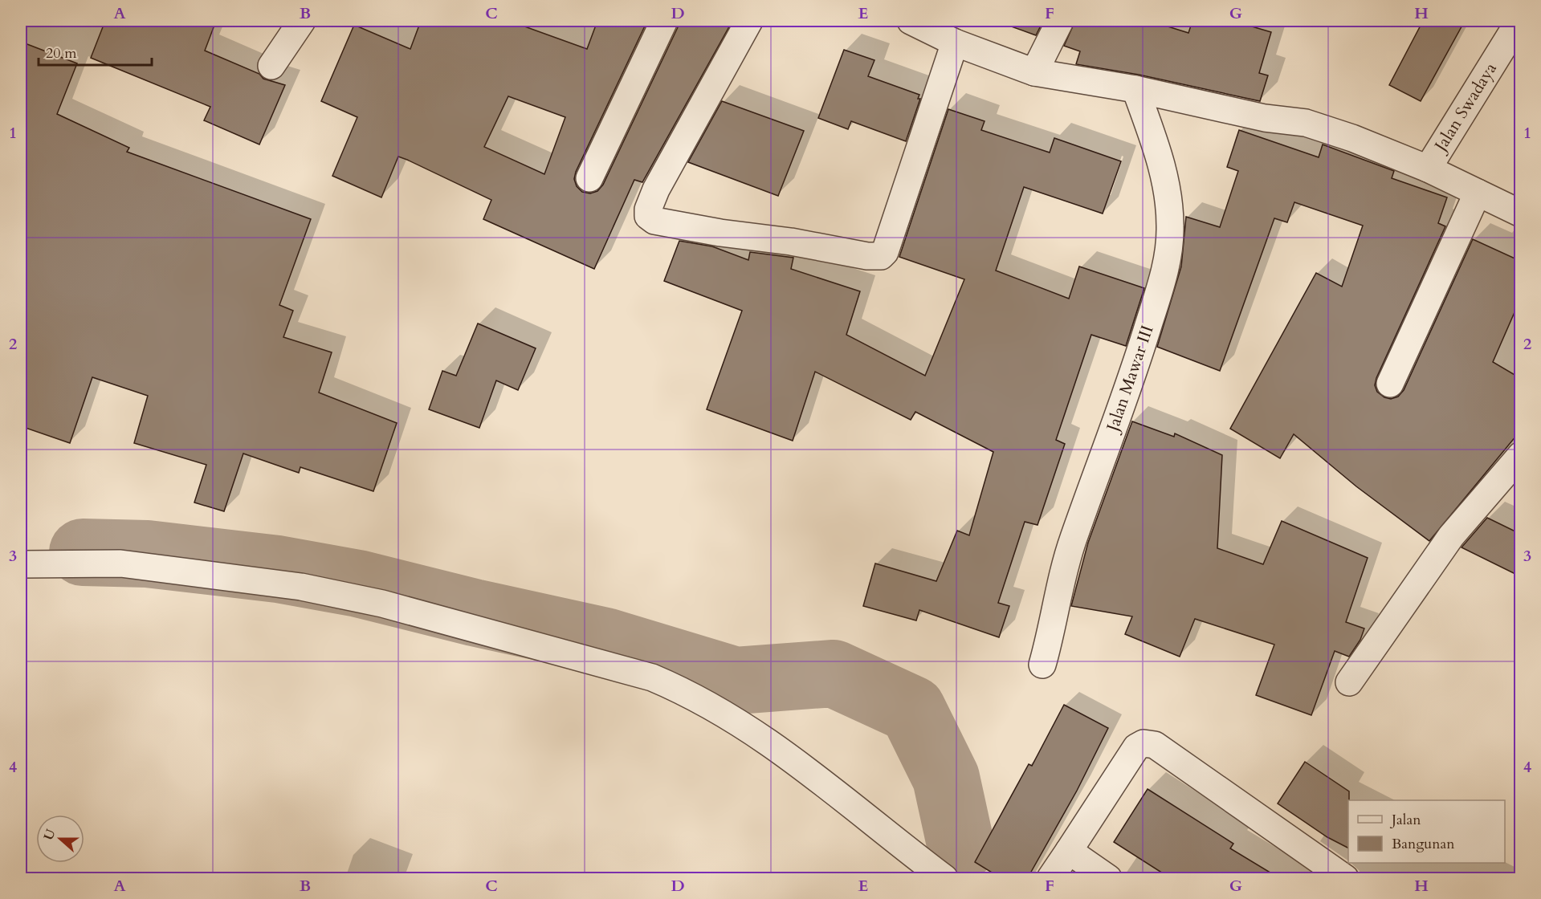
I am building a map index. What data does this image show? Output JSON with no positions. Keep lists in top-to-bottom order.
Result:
{
  "streets": {
    "street": ["Jalan Swadaya", "Jalan Mawar III"]
  },
  "legend": ["Jalan", "Bangunan"],
  "scale_bar": "20 m",
  "north": "left",
  "grid": {
    "columns": [
      "A",
      "B",
      "C",
      "D",
      "E",
      "F",
      "G",
      "H"
    ],
    "rows": [
      "1",
      "2",
      "3",
      "4"
    ]
  }
}
